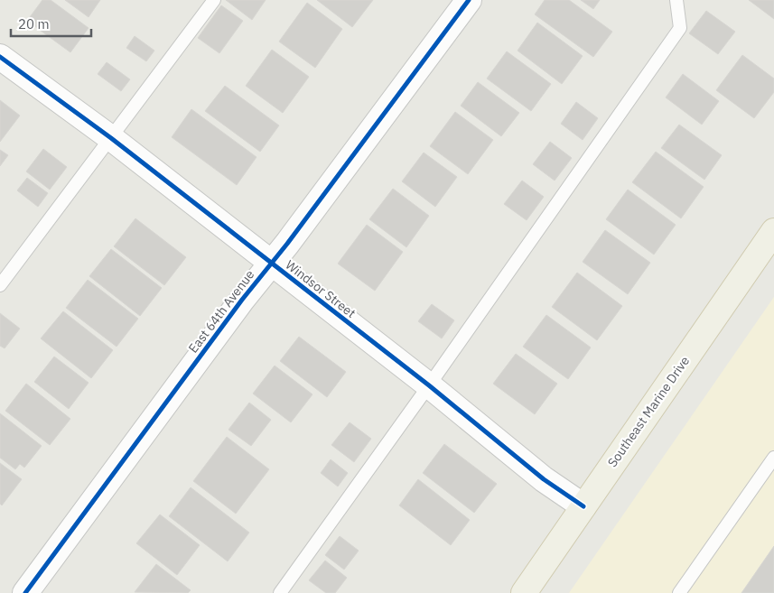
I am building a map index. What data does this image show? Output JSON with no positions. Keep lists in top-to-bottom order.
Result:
{
  "streets": {
    "main road": ["Southeast Marine Drive"],
    "street": ["Windsor Street", "East 64th Avenue"]
  },
  "crossings": [
    ["Windsor Street", "East 64th Avenue"],
    ["Windsor Street", "Southeast Marine Drive"]
  ],
  "scale_bar": "20 m"
}
